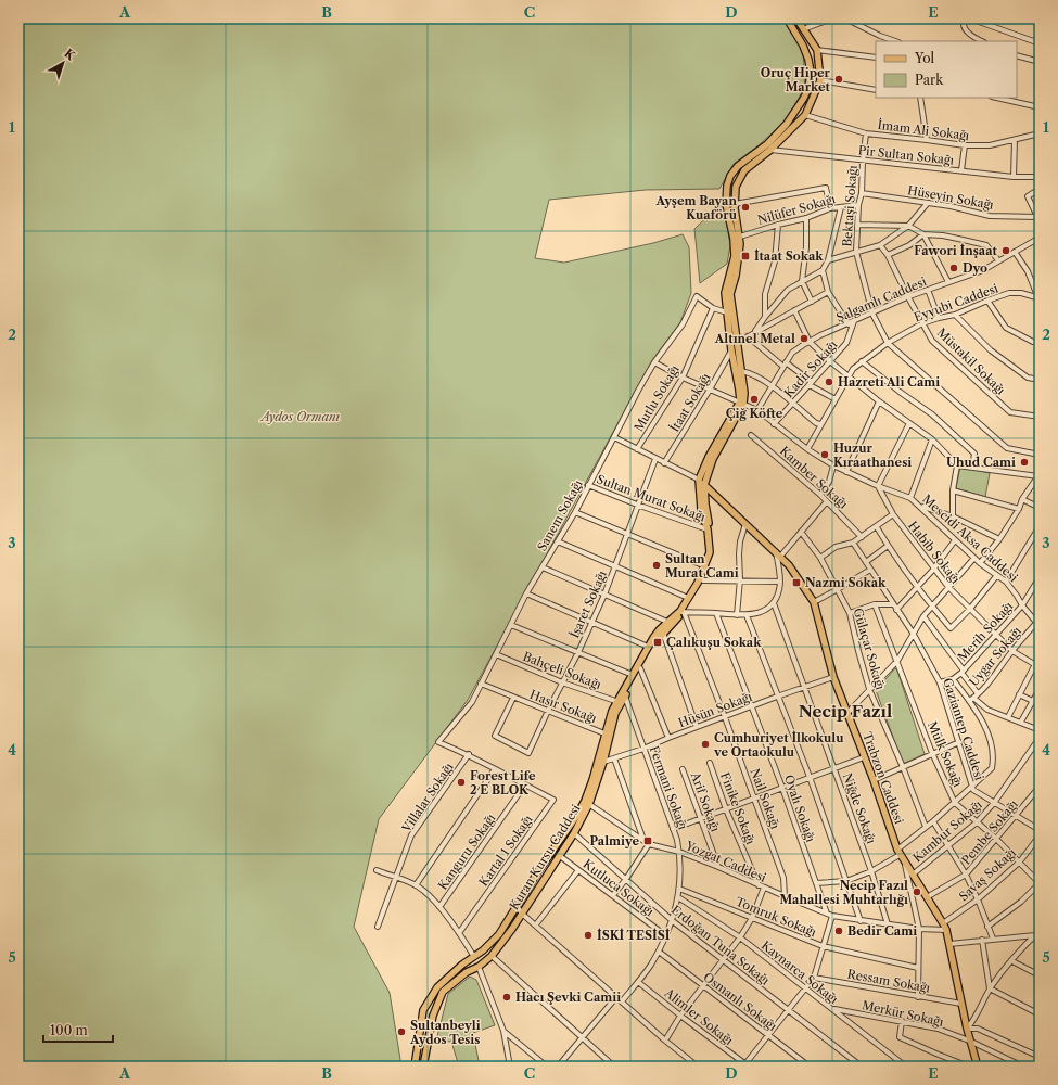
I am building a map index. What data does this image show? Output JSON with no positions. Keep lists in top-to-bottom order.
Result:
{
  "streets": {
    "main road": ["Trabzon Caddesi", "Kuran Kursu Caddesi"],
    "street": [
      "İmam Ali Sokağı",
      "Pir Sultan Sokağı",
      "Hüseyin Sokağı",
      "Bektaşi Sokağı",
      "Nilüfer Sokağı",
      "Şalgamlı Caddesi",
      "Eyyubi Caddesi",
      "Müstakil Sokağı",
      "Kadir Sokağı",
      "Mutlu Sokağı",
      "İtaat Sokağı",
      "Kamber Sokağı",
      "Sultan Murat Sokağı",
      "Sanem Sokağı",
      "Mescidi Aksa Caddesi",
      "Habib Sokağı",
      "İşaret Sokağı",
      "Merih Sokağı",
      "Gülaçar Sokağı",
      "Uygar Sokağı",
      "Bahçeli Sokağı",
      "Hasır Sokağı",
      "Hüsün Sokağı",
      "Gaziantep Caddesi",
      "Mülk Sokağı",
      "Fermani Sokağı",
      "Villalar Sokağı",
      "Nail Sokağı",
      "Arif Sokağı",
      "Finike Sokağı",
      "Oyalı Sokağı",
      "Niğde Sokağı",
      "Kambur Sokağı",
      "Pembe Sokağı",
      "Kartal 1 Sokağı",
      "Kanguru Sokağı",
      "Yozgat Caddesi",
      "Savaş Sokağı",
      "Kutluca Sokağı",
      "Tomruk Sokağı",
      "Erdoğan Tuna Sokağı",
      "Kaynarca Sokağı",
      "Ressam Sokağı",
      "Osmanlı Sokağı",
      "Merkür Sokağı",
      "Alimler Sokağı"
    ]
  },
  "crossings": [
    ["İmam Ali Sokağı", "Bektaşi Sokağı"],
    ["Pir Sultan Sokağı", "Bektaşi Sokağı"],
    ["Hüseyin Sokağı", "Bektaşi Sokağı"],
    ["Bektaşi Sokağı", "Nilüfer Sokağı"],
    ["Bektaşi Sokağı", "Şalgamlı Caddesi"],
    ["Bektaşi Sokağı", "Eyyubi Caddesi"],
    ["Şalgamlı Caddesi", "Müstakil Sokağı"],
    ["Şalgamlı Caddesi", "Kadir Sokağı"],
    ["Şalgamlı Caddesi", "Mescidi Aksa Caddesi"],
    ["Eyyubi Caddesi", "Müstakil Sokağı"],
    ["Eyyubi Caddesi", "Mescidi Aksa Caddesi"],
    ["Kadir Sokağı", "Mescidi Aksa Caddesi"],
    ["Mutlu Sokağı", "Sanem Sokağı"],
    ["Mutlu Sokağı", "Mescidi Aksa Caddesi"],
    ["İtaat Sokağı", "Mescidi Aksa Caddesi"],
    ["Sultan Murat Sokağı", "Sanem Sokağı"],
    ["Sultan Murat Sokağı", "İşaret Sokağı"],
    ["Sultan Murat Sokağı", "Kuran Kursu Caddesi"],
    ["Sanem Sokağı", "Mescidi Aksa Caddesi"],
    ["Sanem Sokağı", "Bahçeli Sokağı"],
    ["Sanem Sokağı", "Hasır Sokağı"],
    ["Sanem Sokağı", "Kartal 1 Sokağı"],
    ["Mescidi Aksa Caddesi", "Habib Sokağı"],
    ["Mescidi Aksa Caddesi", "Merih Sokağı"],
    ["Mescidi Aksa Caddesi", "Uygar Sokağı"],
    ["Mescidi Aksa Caddesi", "Kuran Kursu Caddesi"],
    ["Habib Sokağı", "Merih Sokağı"],
    ["Habib Sokağı", "Uygar Sokağı"],
    ["İşaret Sokağı", "Bahçeli Sokağı"],
    ["İşaret Sokağı", "Hasır Sokağı"],
    ["Merih Sokağı", "Gaziantep Caddesi"],
    ["Bahçeli Sokağı", "Kuran Kursu Caddesi"],
    ["Hasır Sokağı", "Kuran Kursu Caddesi"],
    ["Hüsün Sokağı", "Trabzon Caddesi"],
    ["Hüsün Sokağı", "Fermani Sokağı"],
    ["Hüsün Sokağı", "Nail Sokağı"],
    ["Hüsün Sokağı", "Oyalı Sokağı"],
    ["Hüsün Sokağı", "Niğde Sokağı"],
    ["Hüsün Sokağı", "Kuran Kursu Caddesi"],
    ["Gaziantep Caddesi", "Kambur Sokağı"],
    ["Gaziantep Caddesi", "Pembe Sokağı"],
    ["Mülk Sokağı", "Kambur Sokağı"],
    ["Mülk Sokağı", "Pembe Sokağı"],
    ["Mülk Sokağı", "Savaş Sokağı"],
    ["Trabzon Caddesi", "Kambur Sokağı"],
    ["Trabzon Caddesi", "Pembe Sokağı"],
    ["Trabzon Caddesi", "Kuran Kursu Caddesi"],
    ["Trabzon Caddesi", "Yozgat Caddesi"],
    ["Trabzon Caddesi", "Savaş Sokağı"],
    ["Trabzon Caddesi", "Ressam Sokağı"],
    ["Trabzon Caddesi", "Merkür Sokağı"],
    ["Fermani Sokağı", "Kuran Kursu Caddesi"],
    ["Fermani Sokağı", "Yozgat Caddesi"],
    ["Fermani Sokağı", "Kutluca Sokağı"],
    ["Fermani Sokağı", "Tomruk Sokağı"],
    ["Fermani Sokağı", "Erdoğan Tuna Sokağı"],
    ["Fermani Sokağı", "Kaynarca Sokağı"],
    ["Fermani Sokağı", "Osmanlı Sokağı"],
    ["Fermani Sokağı", "Alimler Sokağı"],
    ["Villalar Sokağı", "Kartal 1 Sokağı"],
    ["Nail Sokağı", "Kuran Kursu Caddesi"],
    ["Nail Sokağı", "Yozgat Caddesi"],
    ["Arif Sokağı", "Yozgat Caddesi"],
    ["Finike Sokağı", "Yozgat Caddesi"],
    ["Oyalı Sokağı", "Yozgat Caddesi"],
    ["Niğde Sokağı", "Yozgat Caddesi"],
    ["Kartal 1 Sokağı", "Kanguru Sokağı"],
    ["Kuran Kursu Caddesi", "Yozgat Caddesi"],
    ["Kuran Kursu Caddesi", "Kutluca Sokağı"],
    ["Kuran Kursu Caddesi", "Erdoğan Tuna Sokağı"],
    ["Kaynarca Sokağı", "Merkür Sokağı"]
  ],
  "districts": ["Necip Fazıl"],
  "parks": ["Aydos Ormanı"],
  "places": {
    "other": [
      "Oruç Hiper Market",
      "Ayşem Bayan Kuaförü",
      "Fawori İnşaat",
      "Dyo",
      "Altınel Metal",
      "Hazreti Ali Cami",
      "Çiğ Köfte",
      "Huzur Kıraathanesi",
      "Uhud Cami",
      "Sultan Murat Cami",
      "Cumhuriyet İlkokulu ve Ortaokulu",
      "Forest Life 2 E BLOK",
      "Necip Fazıl Mahallesi Muhtarlığı",
      "Bedir Cami",
      "İSKİ TESİSİ",
      "Hacı Şevki Camii",
      "Sultanbeyli Aydos Tesis"
    ],
    "transit": [
      "İtaat Sokak",
      "Nazmi Sokak",
      "Çalıkuşu Sokak",
      "Palmiye"
    ]
  },
  "legend": ["Yol", "Park"],
  "scale_bar": "100 m",
  "north": "top right",
  "grid": {
    "columns": [
      "A",
      "B",
      "C",
      "D",
      "E"
    ],
    "rows": [
      "1",
      "2",
      "3",
      "4",
      "5"
    ]
  }
}
